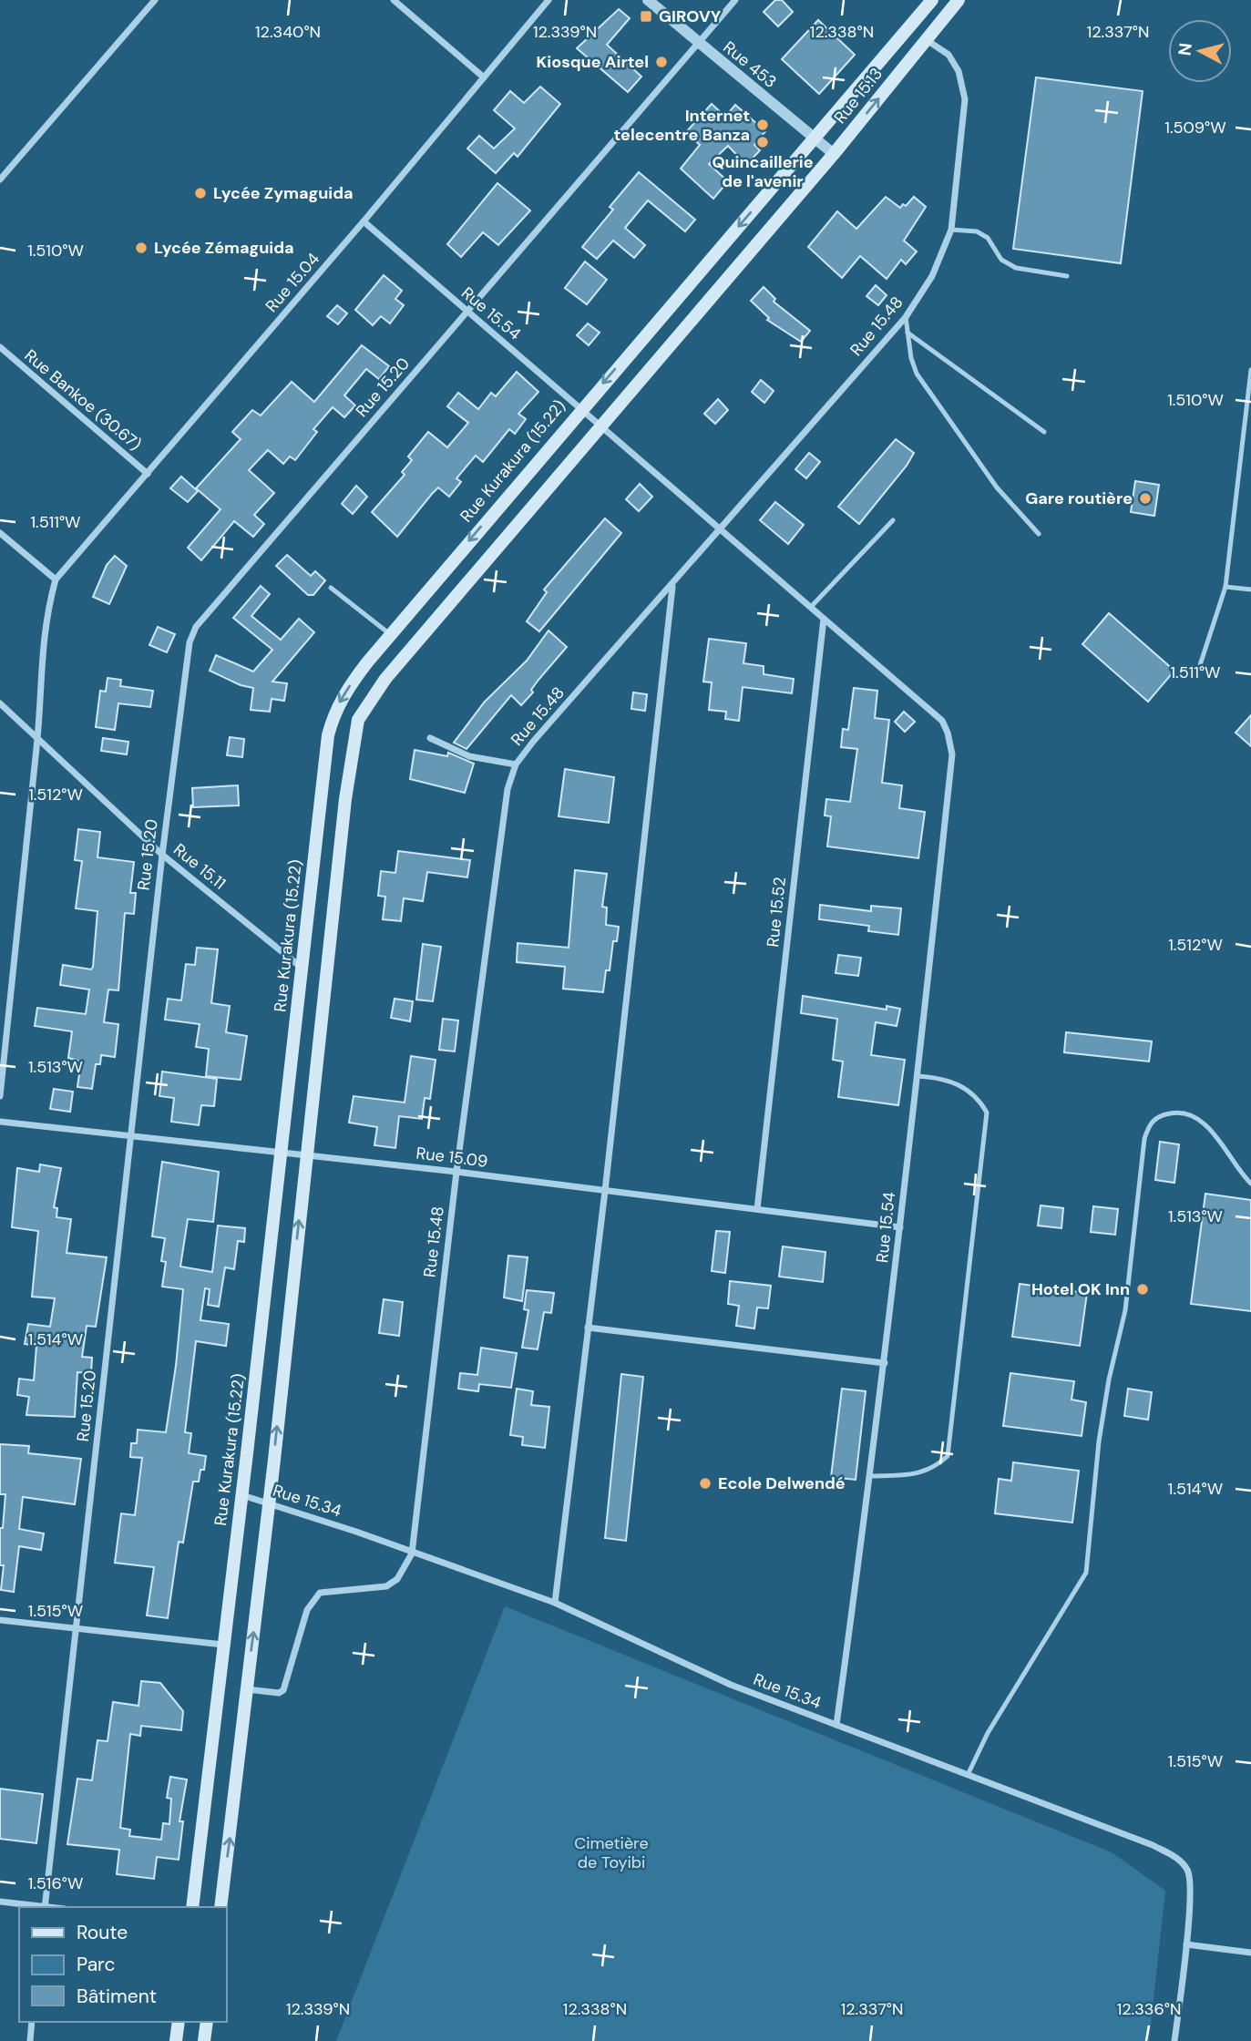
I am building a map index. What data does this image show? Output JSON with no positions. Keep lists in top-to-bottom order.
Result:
{
  "streets": {
    "main road": ["Rue 15.13", "Rue Kurakura (15.22)"],
    "street": [
      "Rue 453",
      "Rue 15.04",
      "Rue 15.54",
      "Rue 15.48",
      "Rue 15.20",
      "Rue Bankoe (30.67)",
      "Rue 15.11",
      "Rue 15.52",
      "Rue 15.09",
      "Rue 15.34"
    ]
  },
  "crossings": [
    ["Rue 453", "Rue 15.13"],
    ["Rue 453", "Rue 15.20"],
    ["Rue 453", "Rue Kurakura (15.22)"],
    ["Rue 15.13", "Rue 15.48"],
    ["Rue 15.13", "Rue Kurakura (15.22)"],
    ["Rue 15.04", "Rue 15.54"],
    ["Rue 15.04", "Rue Bankoe (30.67)"],
    ["Rue 15.54", "Rue 15.48"],
    ["Rue 15.54", "Rue 15.20"],
    ["Rue 15.54", "Rue Kurakura (15.22)"],
    ["Rue 15.54", "Rue 15.52"],
    ["Rue 15.54", "Rue 15.09"],
    ["Rue 15.54", "Rue 15.34"],
    ["Rue 15.48", "Rue 15.09"],
    ["Rue 15.48", "Rue 15.34"],
    ["Rue 15.20", "Rue 15.11"],
    ["Rue 15.20", "Rue 15.09"],
    ["Rue Kurakura (15.22)", "Rue 15.11"],
    ["Rue Kurakura (15.22)", "Rue 15.09"],
    ["Rue Kurakura (15.22)", "Rue 15.34"],
    ["Rue 15.52", "Rue 15.09"]
  ],
  "parks": ["Cimetière de Toyibi"],
  "places": {
    "transit": ["GIROVY"],
    "other": [
      "Kiosque Airtel",
      "Internet telecentre Banza",
      "Quincaillerie de l'avenir",
      "Lycée Zymaguida",
      "Lycée Zémaguida",
      "Gare routière",
      "Hotel OK Inn",
      "Ecole Delwendé"
    ]
  },
  "legend": ["Route", "Parc", "Bâtiment"],
  "north": "left",
  "coordinates": [
    "12.340°N",
    "12.339°N",
    "12.338°N",
    "12.337°N",
    "1.509°W",
    "1.510°W",
    "1.511°W",
    "1.512°W",
    "1.513°W",
    "1.514°W",
    "1.515°W",
    "1.516°W",
    "12.336°N"
  ]
}
